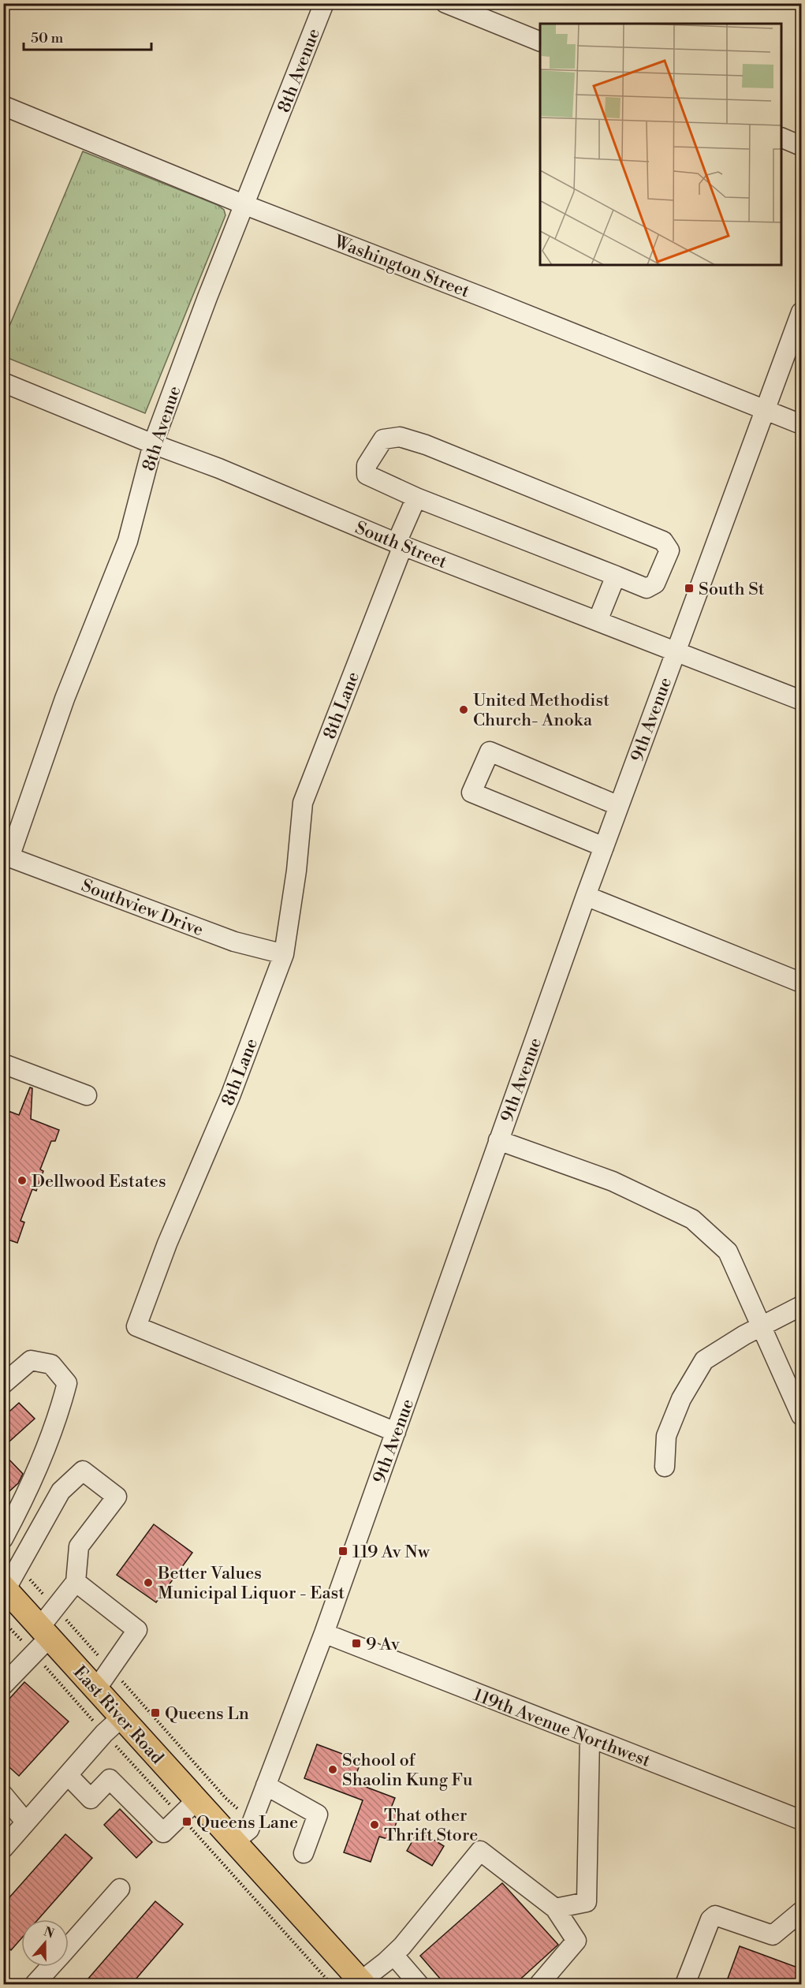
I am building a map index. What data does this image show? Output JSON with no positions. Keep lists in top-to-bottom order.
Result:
{
  "streets": {
    "main road": ["East River Road"],
    "street": [
      "8th Avenue",
      "Washington Street",
      "South Street",
      "8th Lane",
      "9th Avenue",
      "Southview Drive",
      "119th Avenue Northwest"
    ]
  },
  "crossings": [
    ["8th Avenue", "Washington Street"],
    ["8th Avenue", "South Street"],
    ["8th Avenue", "Southview Drive"],
    ["Washington Street", "9th Avenue"],
    ["South Street", "8th Lane"],
    ["South Street", "9th Avenue"],
    ["8th Lane", "9th Avenue"],
    ["8th Lane", "Southview Drive"],
    ["9th Avenue", "East River Road"],
    ["9th Avenue", "119th Avenue Northwest"]
  ],
  "places": {
    "transit": [
      "South St",
      "119 Av Nw",
      "9 Av",
      "Queens Ln",
      "Queens Lane"
    ],
    "other": [
      "United Methodist Church- Anoka",
      "Dellwood Estates",
      "Better Values Municipal Liquor - East",
      "School of Shaolin Kung Fu",
      "That other Thrift Store"
    ]
  },
  "scale_bar": "50 m",
  "north": "top"
}
